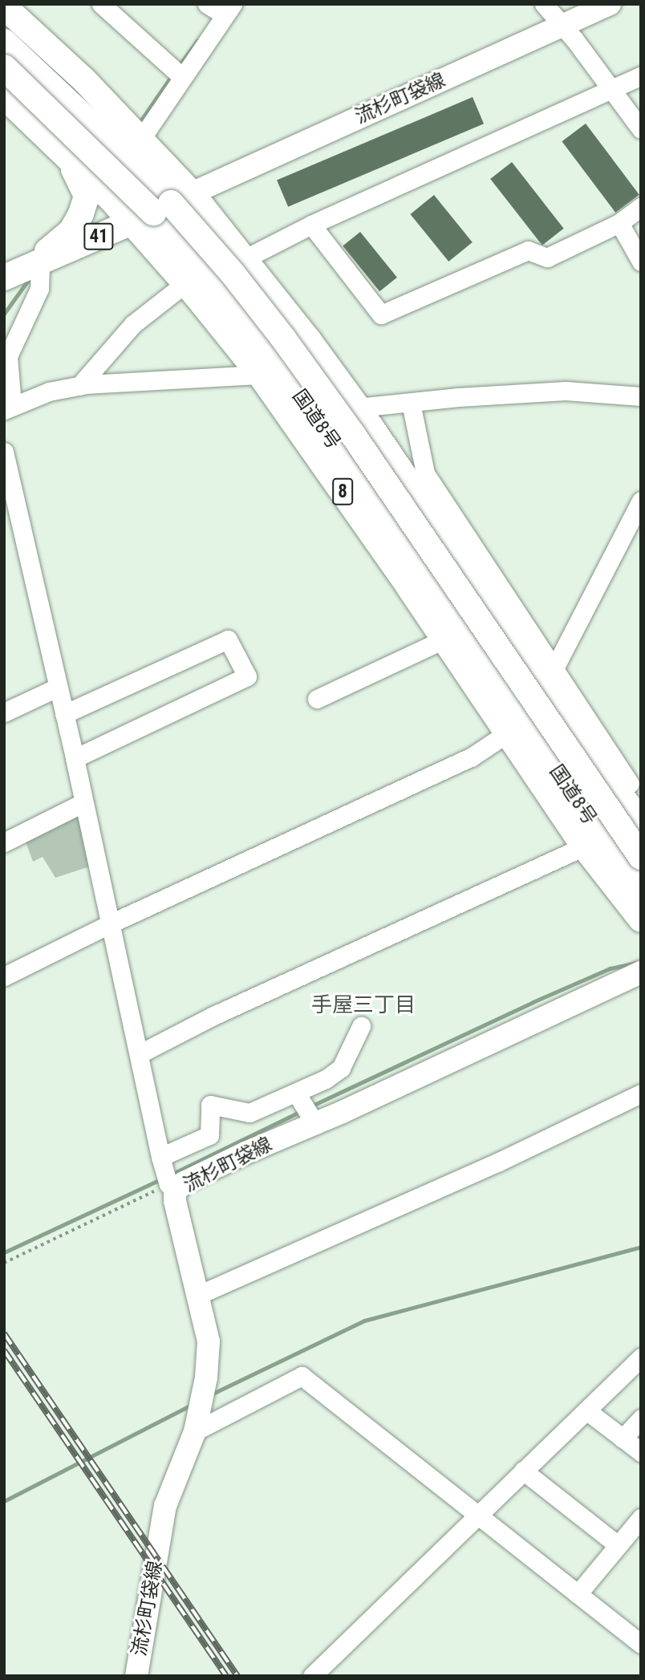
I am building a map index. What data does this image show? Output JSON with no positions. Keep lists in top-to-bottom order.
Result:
{
  "streets": {
    "highway": ["41", "国道8号", "8"],
    "main road": ["流杉町袋線"]
  },
  "crossings": [
    ["流杉町袋線", "41"],
    ["41", "8"]
  ],
  "districts": ["手屋三丁目"]
}
